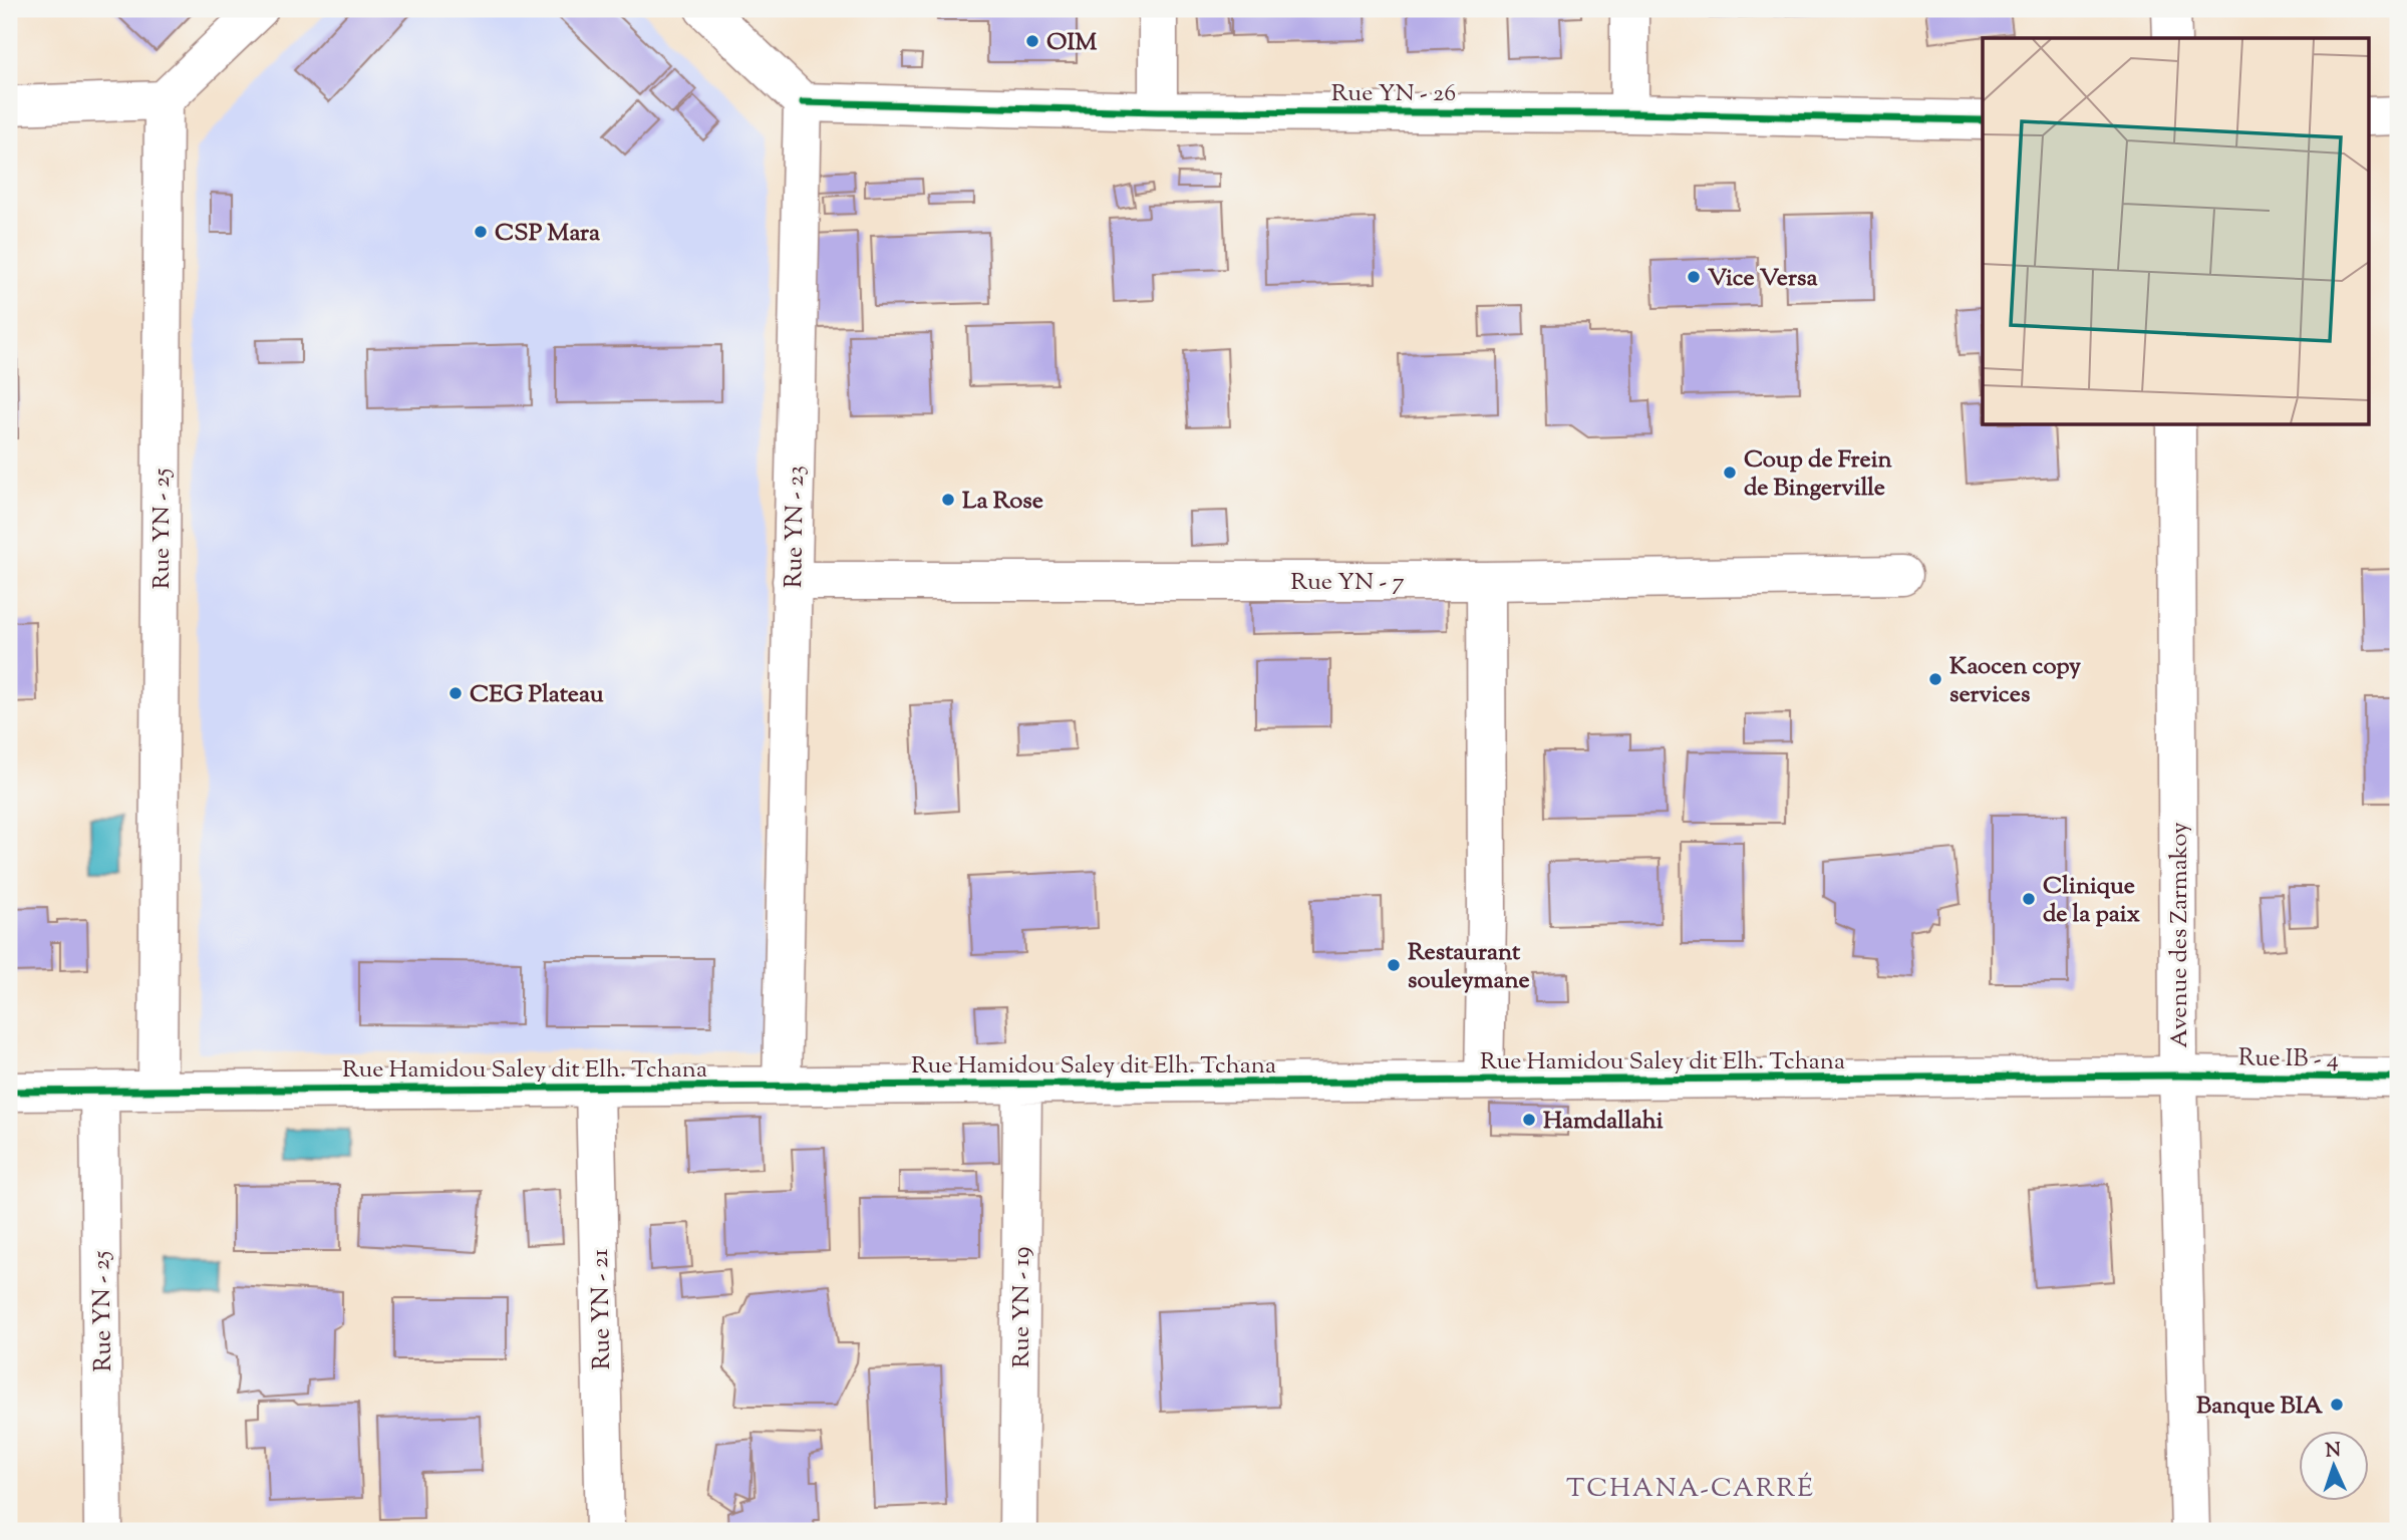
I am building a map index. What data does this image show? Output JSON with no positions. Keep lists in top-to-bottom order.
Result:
{
  "streets": {
    "street": [
      "Rue YN - 26",
      "Rue YN - 23",
      "Rue YN - 25",
      "Rue YN - 7",
      "Avenue des Zarmakoy",
      "Rue IB - 4",
      "Rue Hamidou Saley dit Elh. Tchana",
      "Rue YN - 19",
      "Rue YN - 21"
    ]
  },
  "crossings": [
    ["Rue YN - 26", "Rue YN - 23"],
    ["Rue YN - 23", "Rue YN - 7"],
    ["Rue YN - 23", "Rue Hamidou Saley dit Elh. Tchana"],
    ["Rue YN - 25", "Rue Hamidou Saley dit Elh. Tchana"],
    ["Avenue des Zarmakoy", "Rue IB - 4"],
    ["Avenue des Zarmakoy", "Rue Hamidou Saley dit Elh. Tchana"],
    ["Rue IB - 4", "Rue Hamidou Saley dit Elh. Tchana"],
    ["Rue Hamidou Saley dit Elh. Tchana", "Rue YN - 19"],
    ["Rue Hamidou Saley dit Elh. Tchana", "Rue YN - 21"]
  ],
  "districts": ["TCHANA-CARRÉ"],
  "places": [
    "OIM",
    "CSP Mara",
    "Vice Versa",
    "Coup de Frein de Bingerville",
    "La Rose",
    "Kaocen copy services",
    "CEG Plateau",
    "Clinique de la paix",
    "Restaurant souleymane",
    "Hamdallahi",
    "Banque BIA"
  ],
  "north": "top"
}
